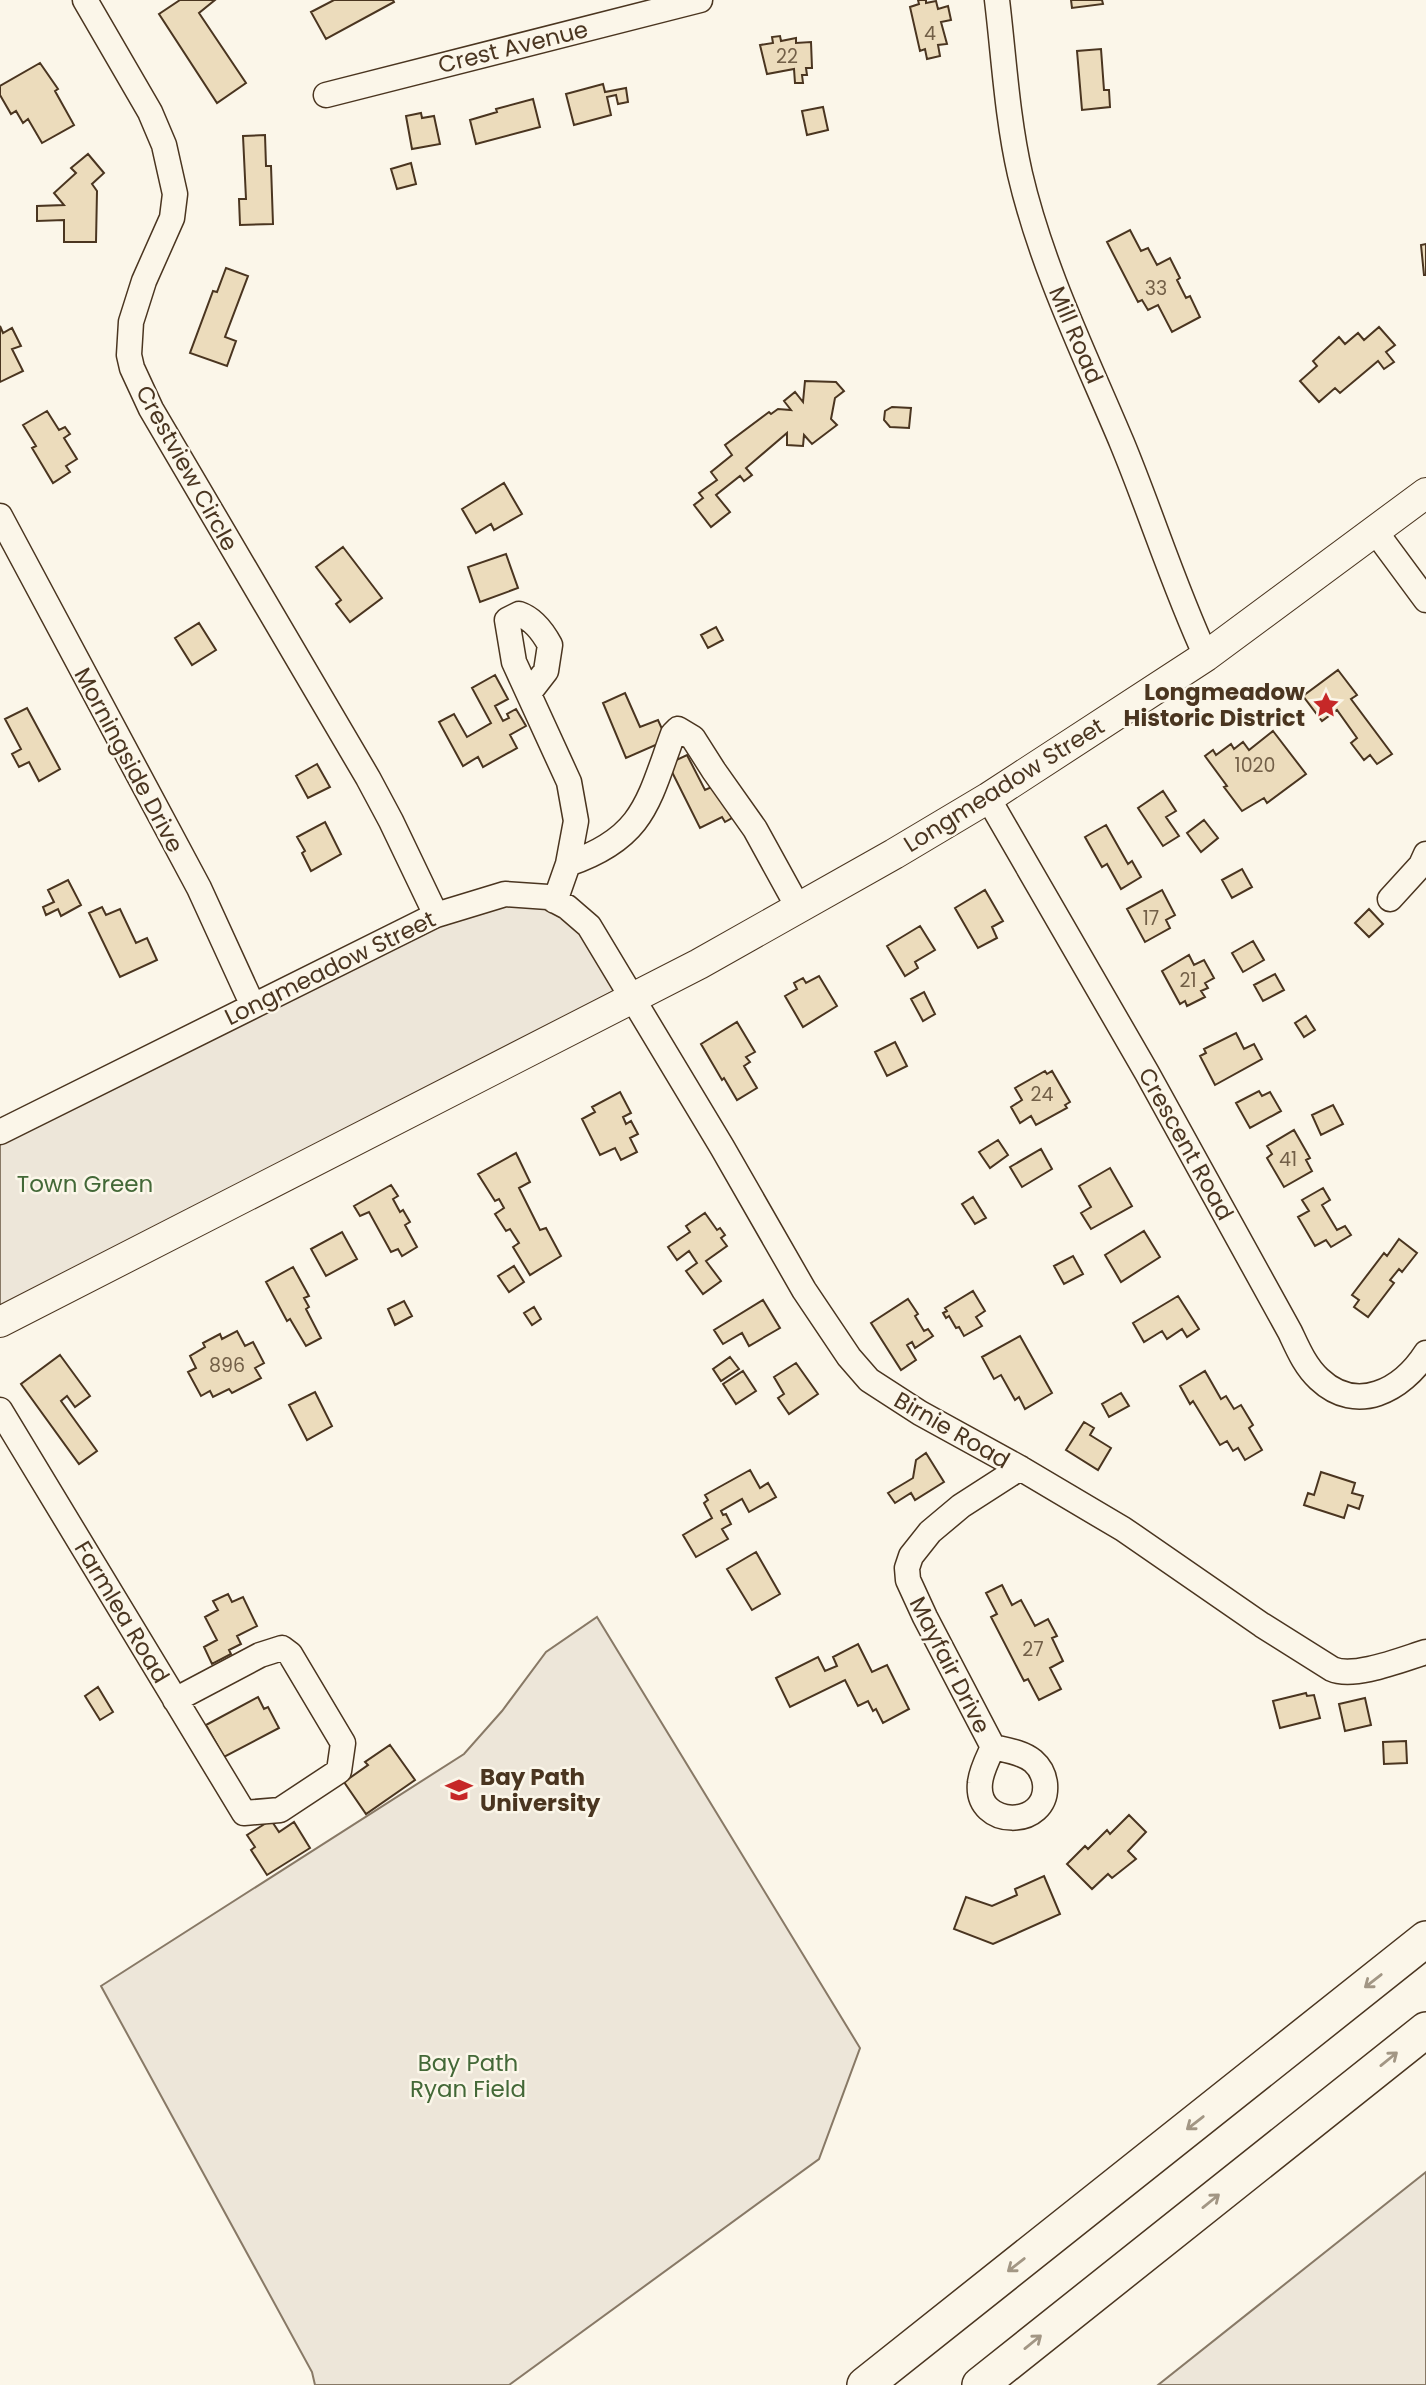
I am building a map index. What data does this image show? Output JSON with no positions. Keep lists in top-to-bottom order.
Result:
{
  "streets": {
    "main road": ["Longmeadow Street"],
    "street": [
      "Crest Avenue",
      "Mill Road",
      "Crestview Circle",
      "Morningside Drive",
      "Crescent Road",
      "Birnie Road",
      "Farmlea Road",
      "Mayfair Drive"
    ]
  },
  "crossings": [
    ["Mill Road", "Longmeadow Street"],
    ["Crestview Circle", "Longmeadow Street"],
    ["Morningside Drive", "Longmeadow Street"],
    ["Longmeadow Street", "Crescent Road"],
    ["Longmeadow Street", "Birnie Road"],
    ["Birnie Road", "Mayfair Drive"]
  ],
  "parks": ["Town Green", "Bay Path Ryan Field"],
  "places": {
    "place": ["Longmeadow Historic District"],
    "school or university": ["Bay Path University"]
  },
  "house_numbers": [
    "4",
    "22",
    "33",
    "1020",
    "17",
    "21",
    "24",
    "41",
    "896",
    "27"
  ]
}
